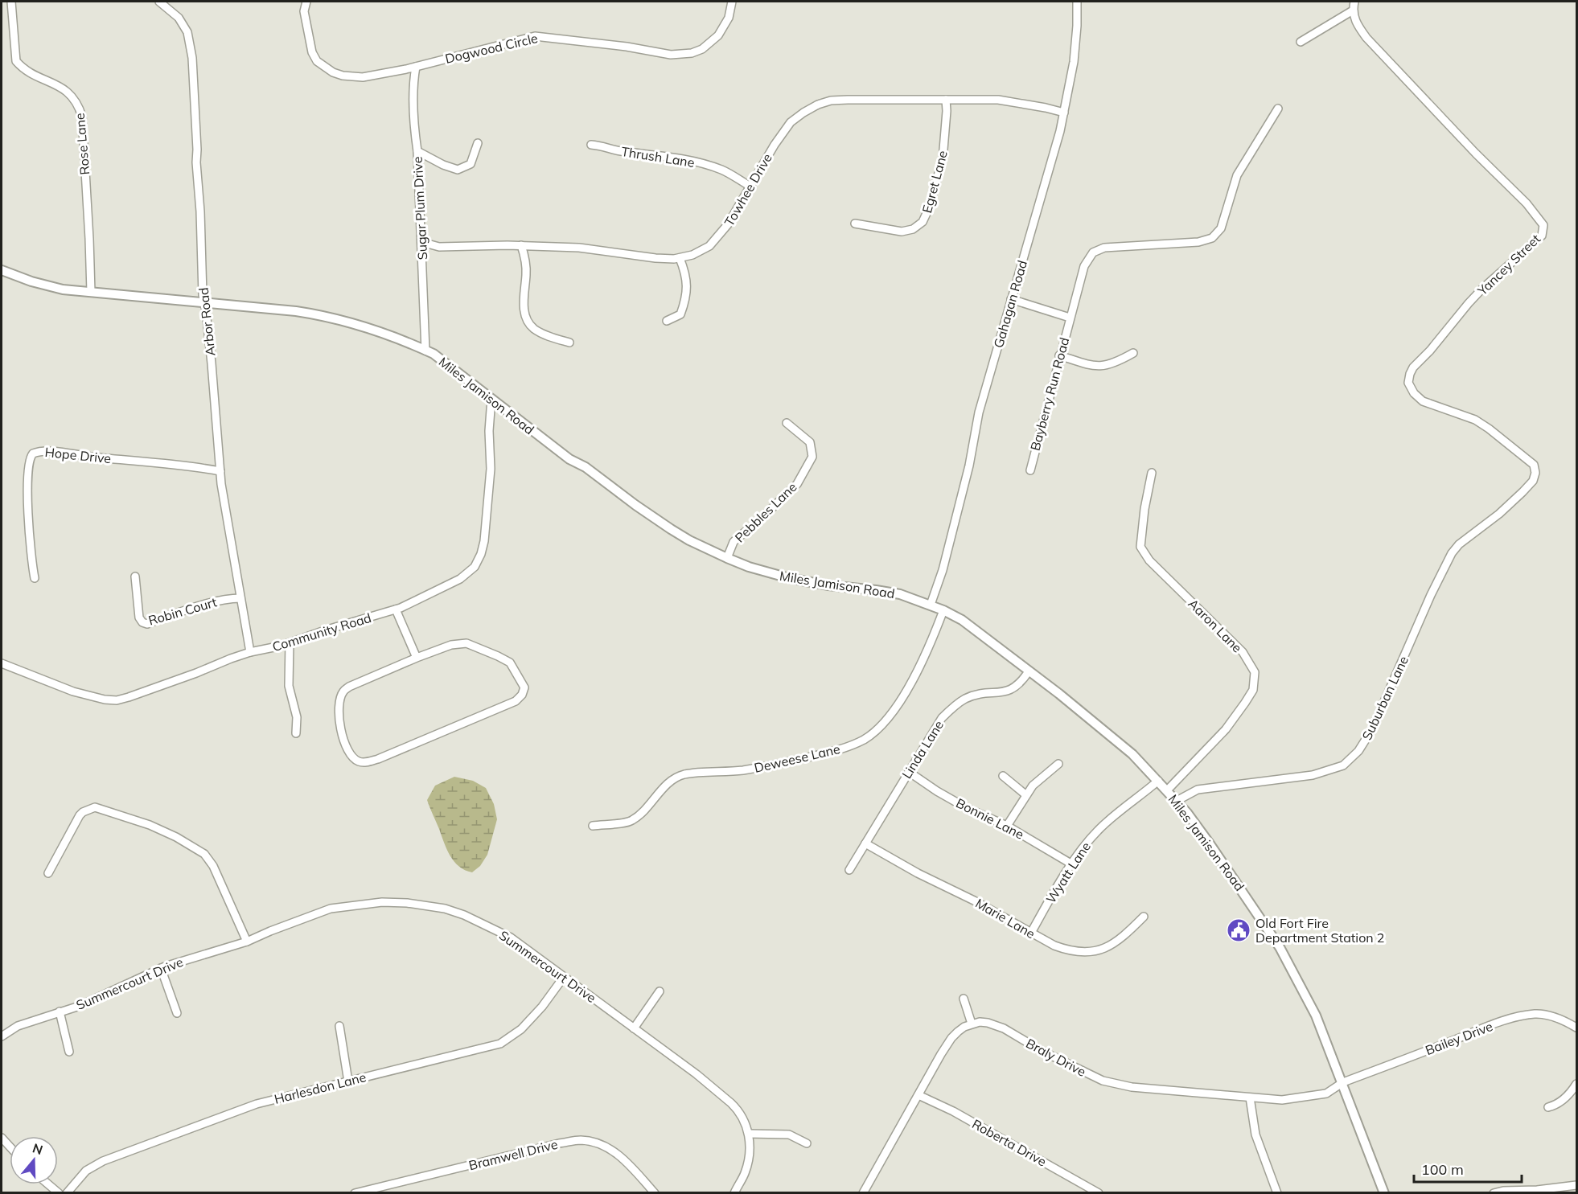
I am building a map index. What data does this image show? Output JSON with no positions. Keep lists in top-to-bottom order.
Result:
{
  "streets": {
    "main road": ["Miles Jamison Road"],
    "street": [
      "Dogwood Circle",
      "Rose Lane",
      "Thrush Lane",
      "Egret Lane",
      "Towhee Drive",
      "Sugar Plum Drive",
      "Yancey Street",
      "Gahagan Road",
      "Arbor Road",
      "Bayberry Run Road",
      "Hope Drive",
      "Pebbles Lane",
      "Robin Court",
      "Aaron Lane",
      "Community Road",
      "Suburban Lane",
      "Linda Lane",
      "Deweese Lane",
      "Bonnie Lane",
      "Wyatt Lane",
      "Marie Lane",
      "Summercourt Drive",
      "Bailey Drive",
      "Braly Drive",
      "Harlesdon Lane",
      "Roberta Drive",
      "Bramwell Drive"
    ]
  },
  "crossings": [
    ["Dogwood Circle", "Sugar Plum Drive"],
    ["Rose Lane", "Miles Jamison Road"],
    ["Thrush Lane", "Towhee Drive"],
    ["Egret Lane", "Towhee Drive"],
    ["Towhee Drive", "Sugar Plum Drive"],
    ["Towhee Drive", "Gahagan Road"],
    ["Sugar Plum Drive", "Miles Jamison Road"],
    ["Yancey Street", "Suburban Lane"],
    ["Gahagan Road", "Miles Jamison Road"],
    ["Arbor Road", "Miles Jamison Road"],
    ["Arbor Road", "Hope Drive"],
    ["Arbor Road", "Robin Court"],
    ["Arbor Road", "Community Road"],
    ["Miles Jamison Road", "Pebbles Lane"],
    ["Miles Jamison Road", "Aaron Lane"],
    ["Miles Jamison Road", "Community Road"],
    ["Miles Jamison Road", "Suburban Lane"],
    ["Miles Jamison Road", "Linda Lane"],
    ["Miles Jamison Road", "Deweese Lane"],
    ["Miles Jamison Road", "Wyatt Lane"],
    ["Miles Jamison Road", "Bailey Drive"],
    ["Miles Jamison Road", "Braly Drive"],
    ["Linda Lane", "Bonnie Lane"],
    ["Linda Lane", "Marie Lane"],
    ["Bonnie Lane", "Wyatt Lane"],
    ["Wyatt Lane", "Marie Lane"],
    ["Summercourt Drive", "Harlesdon Lane"],
    ["Bailey Drive", "Braly Drive"]
  ],
  "places": {
    "public building": ["Old Fort Fire Department Station 2"]
  },
  "scale_bar": "100 m",
  "north": "top"
}
